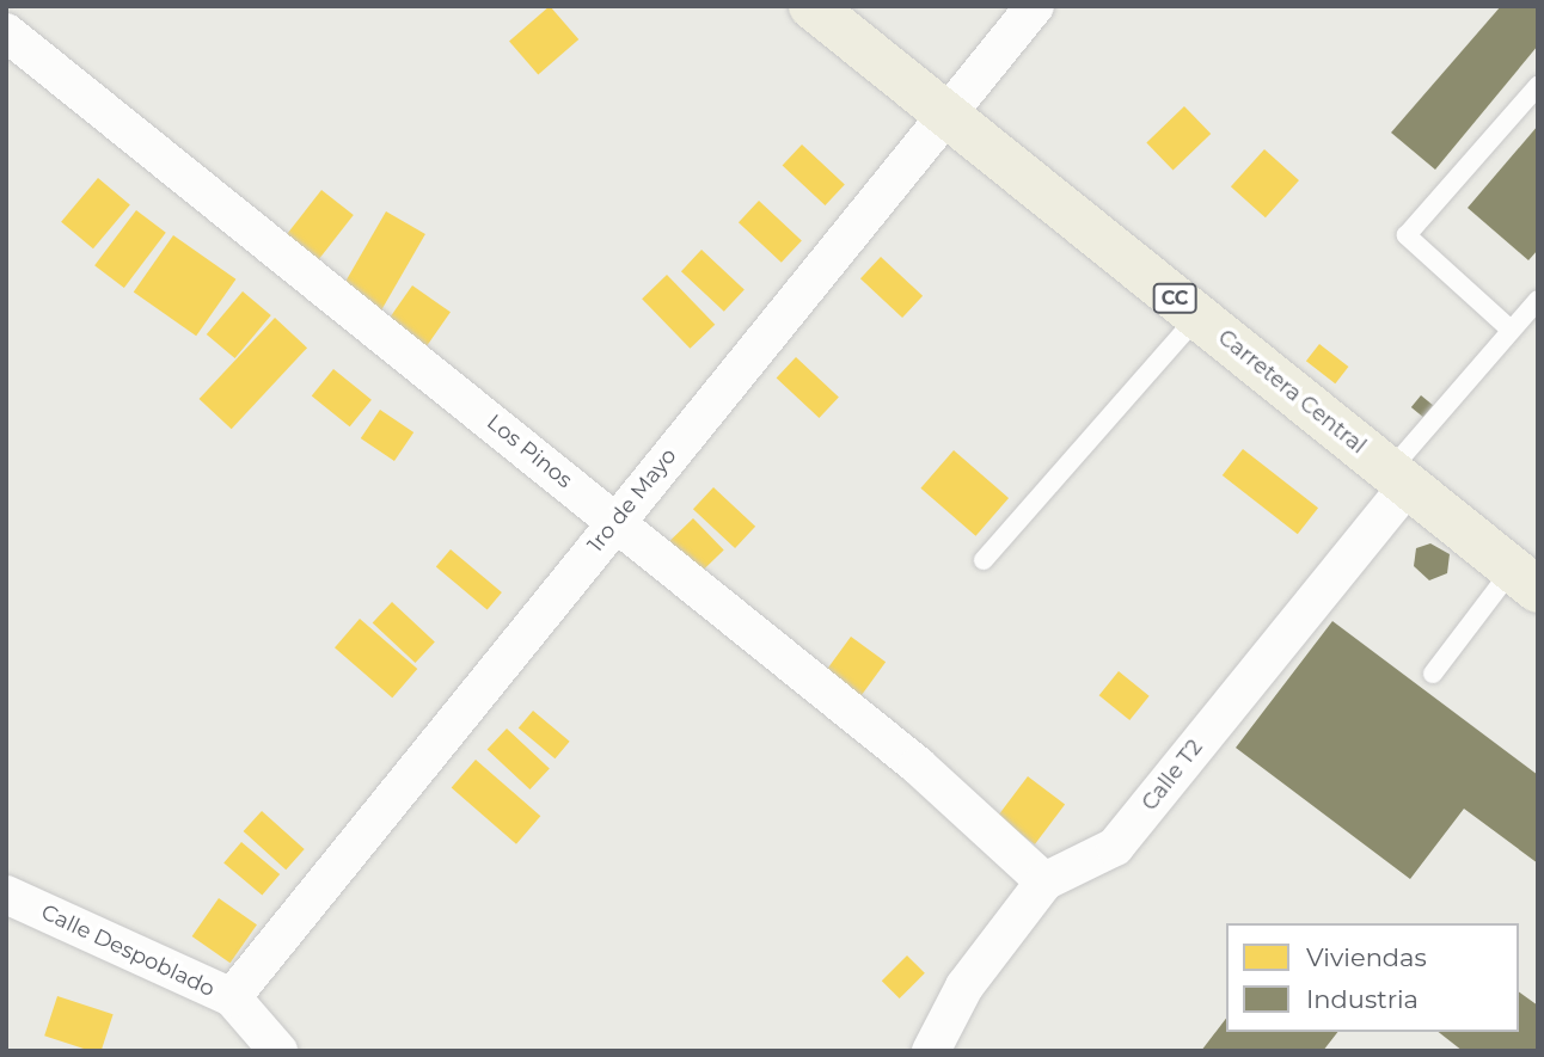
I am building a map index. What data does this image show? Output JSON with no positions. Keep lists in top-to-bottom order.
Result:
{
  "streets": {
    "highway": ["CC", "Carretera Central"],
    "street": [
      "Los Pinos",
      "1ro de Mayo",
      "Calle T2",
      "Calle Despoblado"
    ]
  },
  "crossings": [
    ["Carretera Central", "1ro de Mayo"],
    ["Carretera Central", "Calle T2"],
    ["Los Pinos", "1ro de Mayo"],
    ["Los Pinos", "Calle T2"],
    ["1ro de Mayo", "Calle Despoblado"]
  ],
  "legend": ["Viviendas", "Industria"]
}
